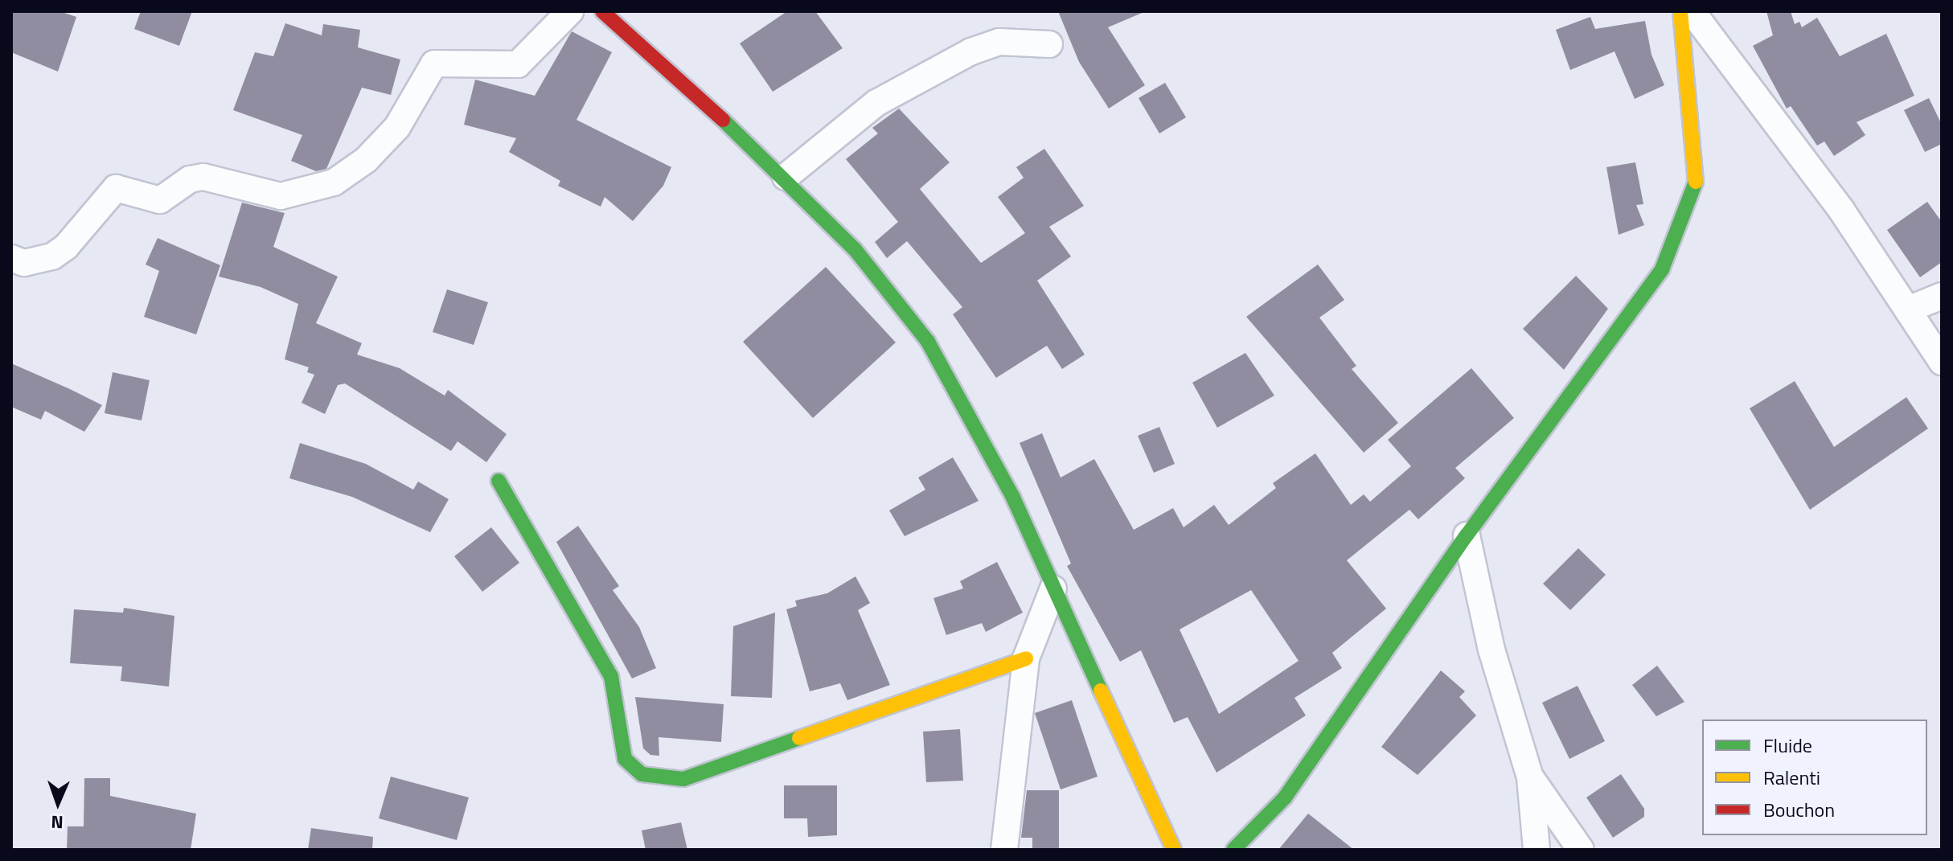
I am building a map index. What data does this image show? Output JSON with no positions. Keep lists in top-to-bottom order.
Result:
{
  "legend": ["Fluide", "Ralenti", "Bouchon"],
  "north": "bottom"
}
